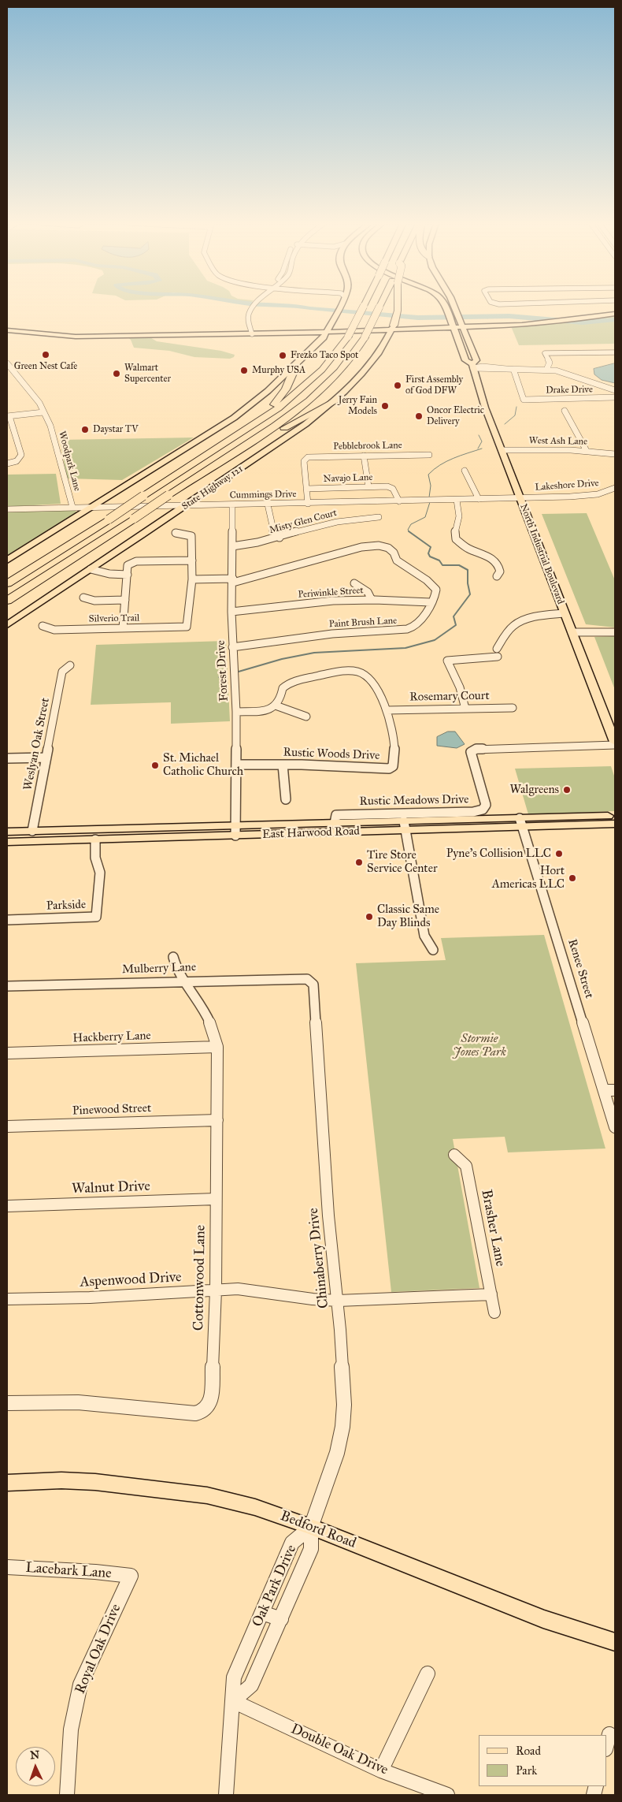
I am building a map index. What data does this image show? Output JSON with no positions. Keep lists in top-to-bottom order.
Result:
{
  "streets": {
    "main road": [
      "State Highway 121",
      "North Industrial Boulevard",
      "East Harwood Road",
      "Bedford Road"
    ],
    "street": [
      "Drake Drive",
      "West Ash Lane",
      "Pebblebrook Lane",
      "Woodpark Lane",
      "Navajo Lane",
      "Lakeshore Drive",
      "Cummings Drive",
      "Misty Glen Court",
      "Periwinkle Street",
      "Silverio Trail",
      "Paint Brush Lane",
      "Forest Drive",
      "Rosemary Court",
      "Weslyan Oak Street",
      "Rustic Woods Drive",
      "Rustic Meadows Drive",
      "Parkside",
      "Mulberry Lane",
      "Renee Street",
      "Hackberry Lane",
      "Pinewood Street",
      "Walnut Drive",
      "Brasher Lane",
      "Chinaberry Drive",
      "Cottonwood Lane",
      "Aspenwood Drive",
      "Lacebark Lane",
      "Oak Park Drive",
      "Royal Oak Drive",
      "Double Oak Drive"
    ]
  },
  "crossings": [
    ["West Ash Lane", "North Industrial Boulevard"],
    ["Pebblebrook Lane", "Navajo Lane"],
    ["Woodpark Lane", "Cummings Drive"],
    ["Navajo Lane", "Cummings Drive"],
    ["Lakeshore Drive", "Cummings Drive"],
    ["Lakeshore Drive", "North Industrial Boulevard"],
    ["State Highway 121", "Cummings Drive"],
    ["Cummings Drive", "North Industrial Boulevard"],
    ["Cummings Drive", "Forest Drive"],
    ["Misty Glen Court", "Forest Drive"],
    ["North Industrial Boulevard", "Rustic Meadows Drive"],
    ["Periwinkle Street", "Paint Brush Lane"],
    ["Periwinkle Street", "Forest Drive"],
    ["Silverio Trail", "Paint Brush Lane"],
    ["Paint Brush Lane", "Forest Drive"],
    ["Forest Drive", "Rustic Woods Drive"],
    ["Forest Drive", "East Harwood Road"],
    ["Rosemary Court", "Rustic Woods Drive"],
    ["Weslyan Oak Street", "East Harwood Road"],
    ["Rustic Meadows Drive", "East Harwood Road"],
    ["East Harwood Road", "Parkside"],
    ["East Harwood Road", "Renee Street"],
    ["Mulberry Lane", "Chinaberry Drive"],
    ["Mulberry Lane", "Cottonwood Lane"],
    ["Hackberry Lane", "Cottonwood Lane"],
    ["Pinewood Street", "Cottonwood Lane"],
    ["Walnut Drive", "Cottonwood Lane"],
    ["Brasher Lane", "Aspenwood Drive"],
    ["Chinaberry Drive", "Aspenwood Drive"],
    ["Chinaberry Drive", "Bedford Road"],
    ["Chinaberry Drive", "Oak Park Drive"],
    ["Cottonwood Lane", "Aspenwood Drive"],
    ["Bedford Road", "Oak Park Drive"],
    ["Lacebark Lane", "Royal Oak Drive"],
    ["Oak Park Drive", "Double Oak Drive"]
  ],
  "parks": ["Stormie Jones Park"],
  "places": [
    "Green Nest Cafe",
    "Frezko Taco Spot",
    "Murphy USA",
    "Walmart Supercenter",
    "First Assembly of God DFW",
    "Jerry Fain Models",
    "Oncor Electric Delivery",
    "Daystar TV",
    "St. Michael Catholic Church",
    "Walgreens",
    "Pyne's Collision LLC",
    "Tire Store Service Center",
    "Hort Americas LLC",
    "Classic Same Day Blinds"
  ],
  "legend": ["Road", "Park"],
  "north": "top"
}
